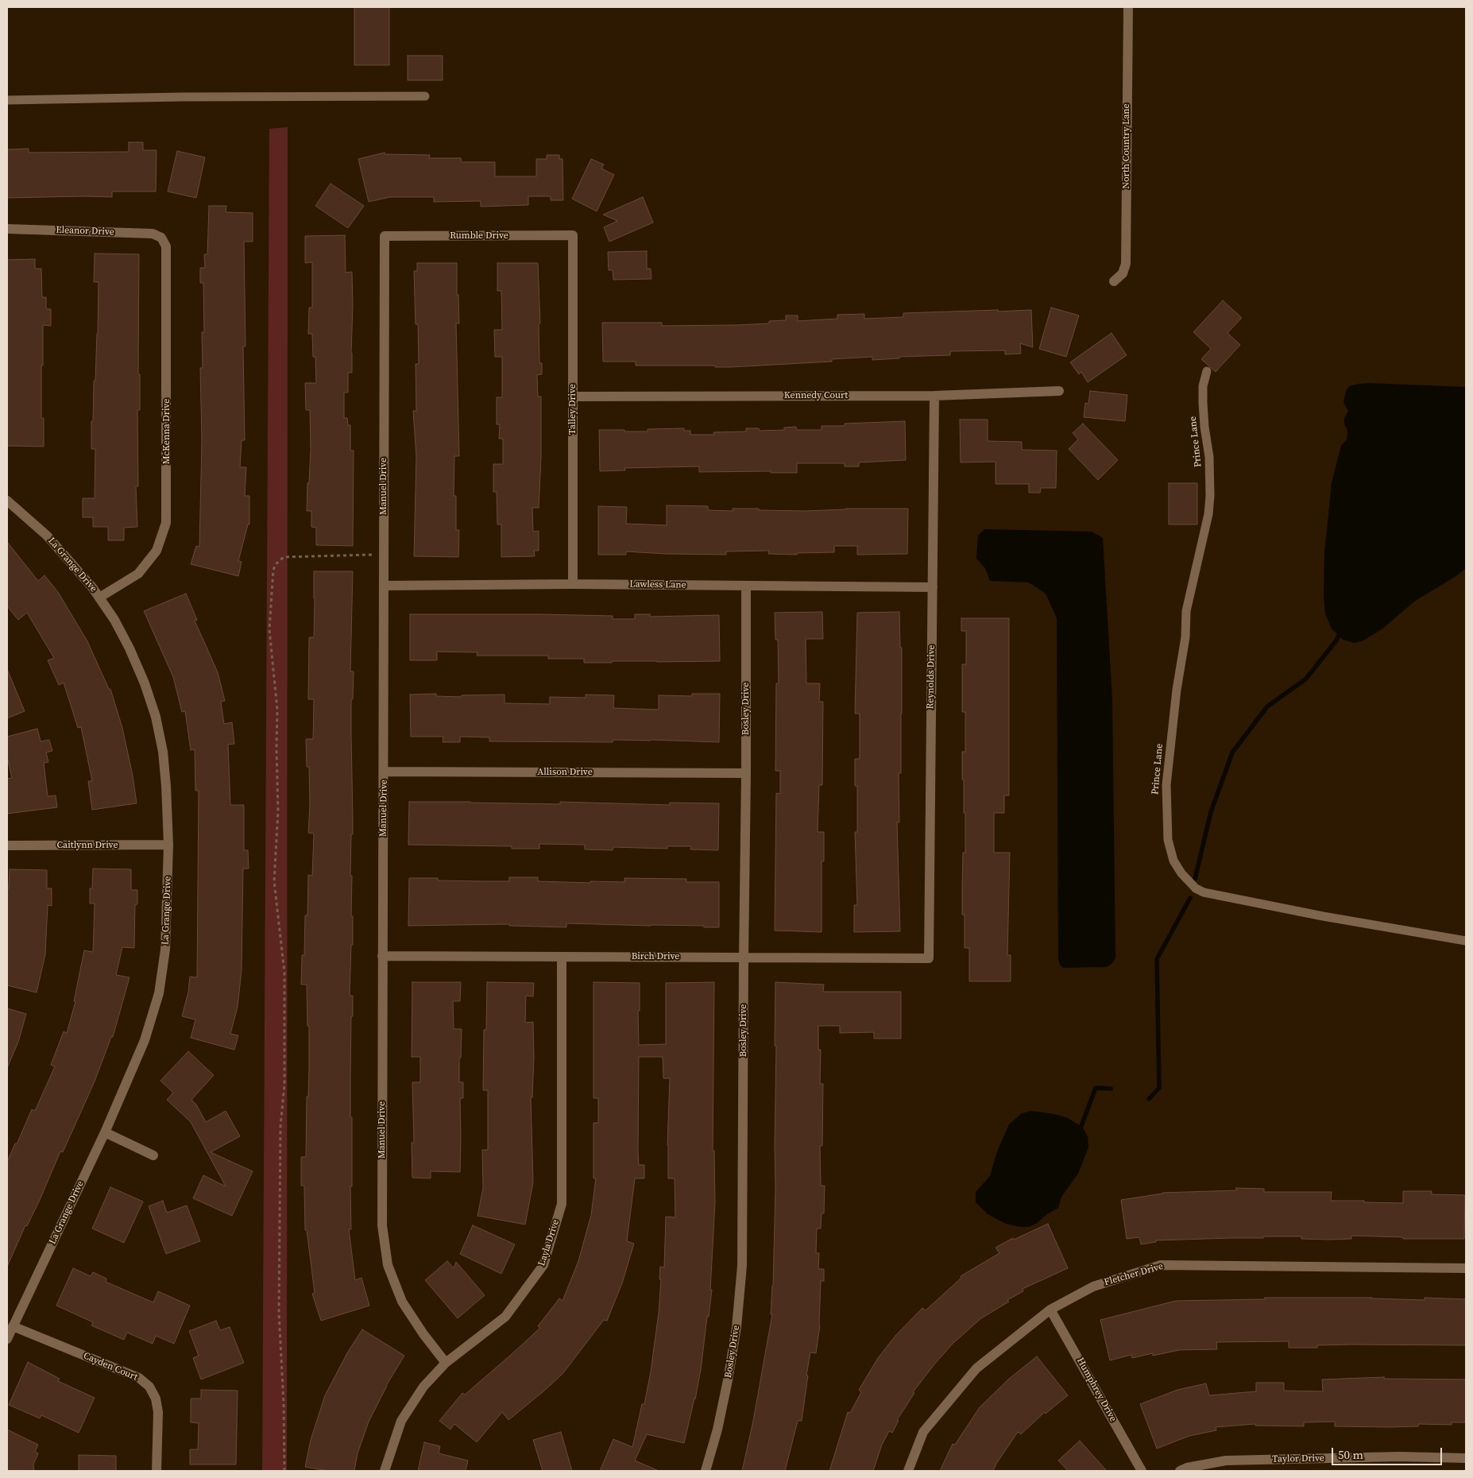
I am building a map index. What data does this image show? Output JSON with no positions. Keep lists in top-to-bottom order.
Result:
{
  "streets": {
    "street": [
      "North Country Lane",
      "Eleanor Drive",
      "Rumble Drive",
      "Kennedy Court",
      "Talley Drive",
      "McKenna Drive",
      "Manuel Drive",
      "La Grange Drive",
      "Lawless Lane",
      "Reynolds Drive",
      "Bosley Drive",
      "Allison Drive",
      "Caitlynn Drive",
      "Birch Drive",
      "Layla Drive",
      "Fletcher Drive",
      "Cayden Court",
      "Humphrey Drive",
      "Taylor Drive"
    ],
    "lane": ["Prince Lane"]
  },
  "crossings": [
    ["Eleanor Drive", "McKenna Drive"],
    ["Rumble Drive", "Talley Drive"],
    ["Rumble Drive", "Manuel Drive"],
    ["Kennedy Court", "Talley Drive"],
    ["Kennedy Court", "Reynolds Drive"],
    ["Talley Drive", "Lawless Lane"],
    ["McKenna Drive", "La Grange Drive"],
    ["Manuel Drive", "Lawless Lane"],
    ["Manuel Drive", "Allison Drive"],
    ["Manuel Drive", "Birch Drive"],
    ["Manuel Drive", "Layla Drive"],
    ["La Grange Drive", "Caitlynn Drive"],
    ["La Grange Drive", "Cayden Court"],
    ["Lawless Lane", "Reynolds Drive"],
    ["Lawless Lane", "Bosley Drive"],
    ["Reynolds Drive", "Birch Drive"],
    ["Bosley Drive", "Allison Drive"],
    ["Bosley Drive", "Birch Drive"],
    ["Birch Drive", "Layla Drive"],
    ["Fletcher Drive", "Humphrey Drive"]
  ],
  "scale_bar": "50 m"
}
